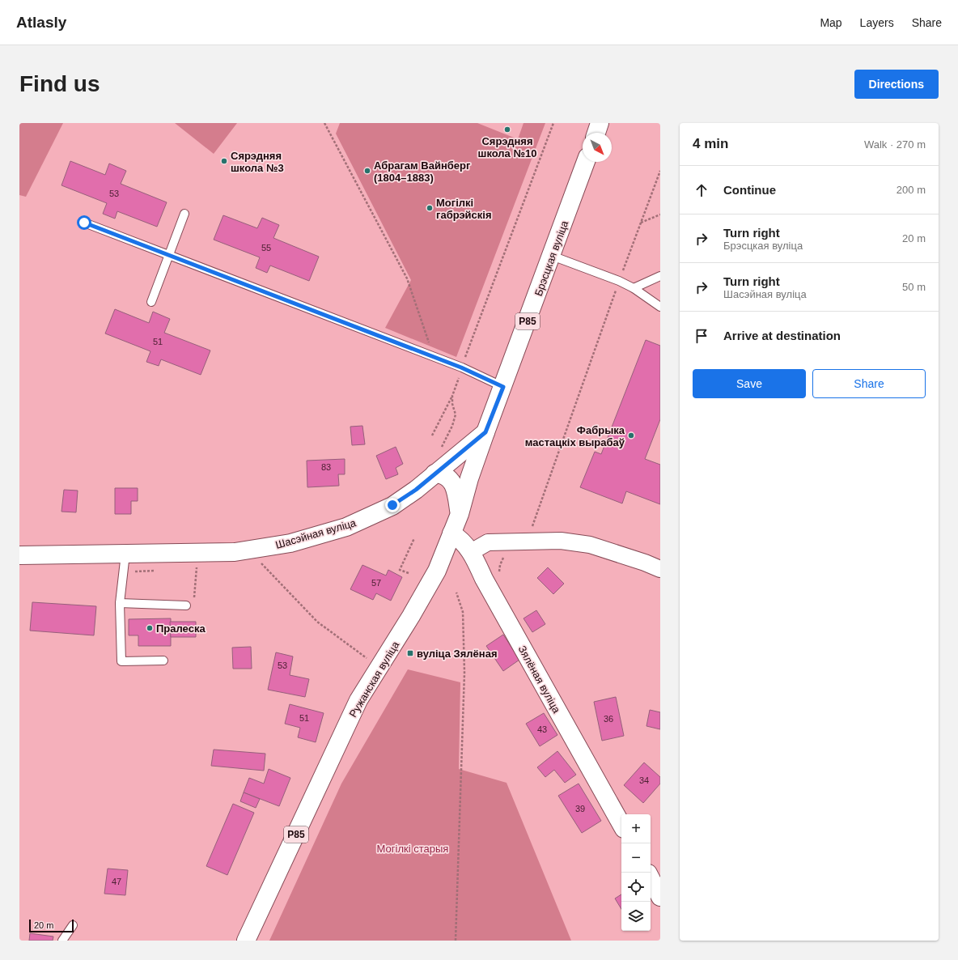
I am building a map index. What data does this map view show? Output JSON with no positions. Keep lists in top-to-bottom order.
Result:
{
  "streets": {
    "main road": [
      "Брэсцкая вуліца",
      "Р85",
      "Шасэйная вуліца",
      "Ружанская вуліца",
      "Зялёная вуліца"
    ]
  },
  "crossings": [
    ["Брэсцкая вуліца", "Шасэйная вуліца"],
    ["Брэсцкая вуліца", "Ружанская вуліца"],
    ["Шасэйная вуліца", "Ружанская вуліца"],
    ["Ружанская вуліца", "Зялёная вуліца"]
  ],
  "parks": ["Могілкі старыя"],
  "places": {
    "other": [
      "Сярэдняя школа №10",
      "Сярэдняя школа №3",
      "Абрагам Вайнберг (1804–1883)",
      "Могілкі габрэйскія",
      "Фабрыка мастацкіх вырабаў",
      "Пралеска"
    ],
    "transit": ["вуліца Зялёная"]
  },
  "house_numbers": [
    "53",
    "55",
    "51",
    "83",
    "57",
    "53",
    "51",
    "36",
    "43",
    "34",
    "39",
    "47"
  ],
  "scale_bar": "20 m",
  "north": "bottom right",
  "page": {
    "header": "Atlasly",
    "nav": ["Map", "Layers", "Share"],
    "buttons": [
      "Directions",
      ["Save", "Share"]
    ],
    "title": "Find us",
    "heading": ["4 min", "Walk · 270 m"],
    "list": [
      ["Continue", "200 m"],
      ["Turn right", "Брэсцкая вуліца", "20 m"],
      ["Turn right", "Шасэйная вуліца", "50 m"],
      "Arrive at destination"
    ],
    "map_buttons": ["+", "−"],
    "scale": "20 m"
  }
}
